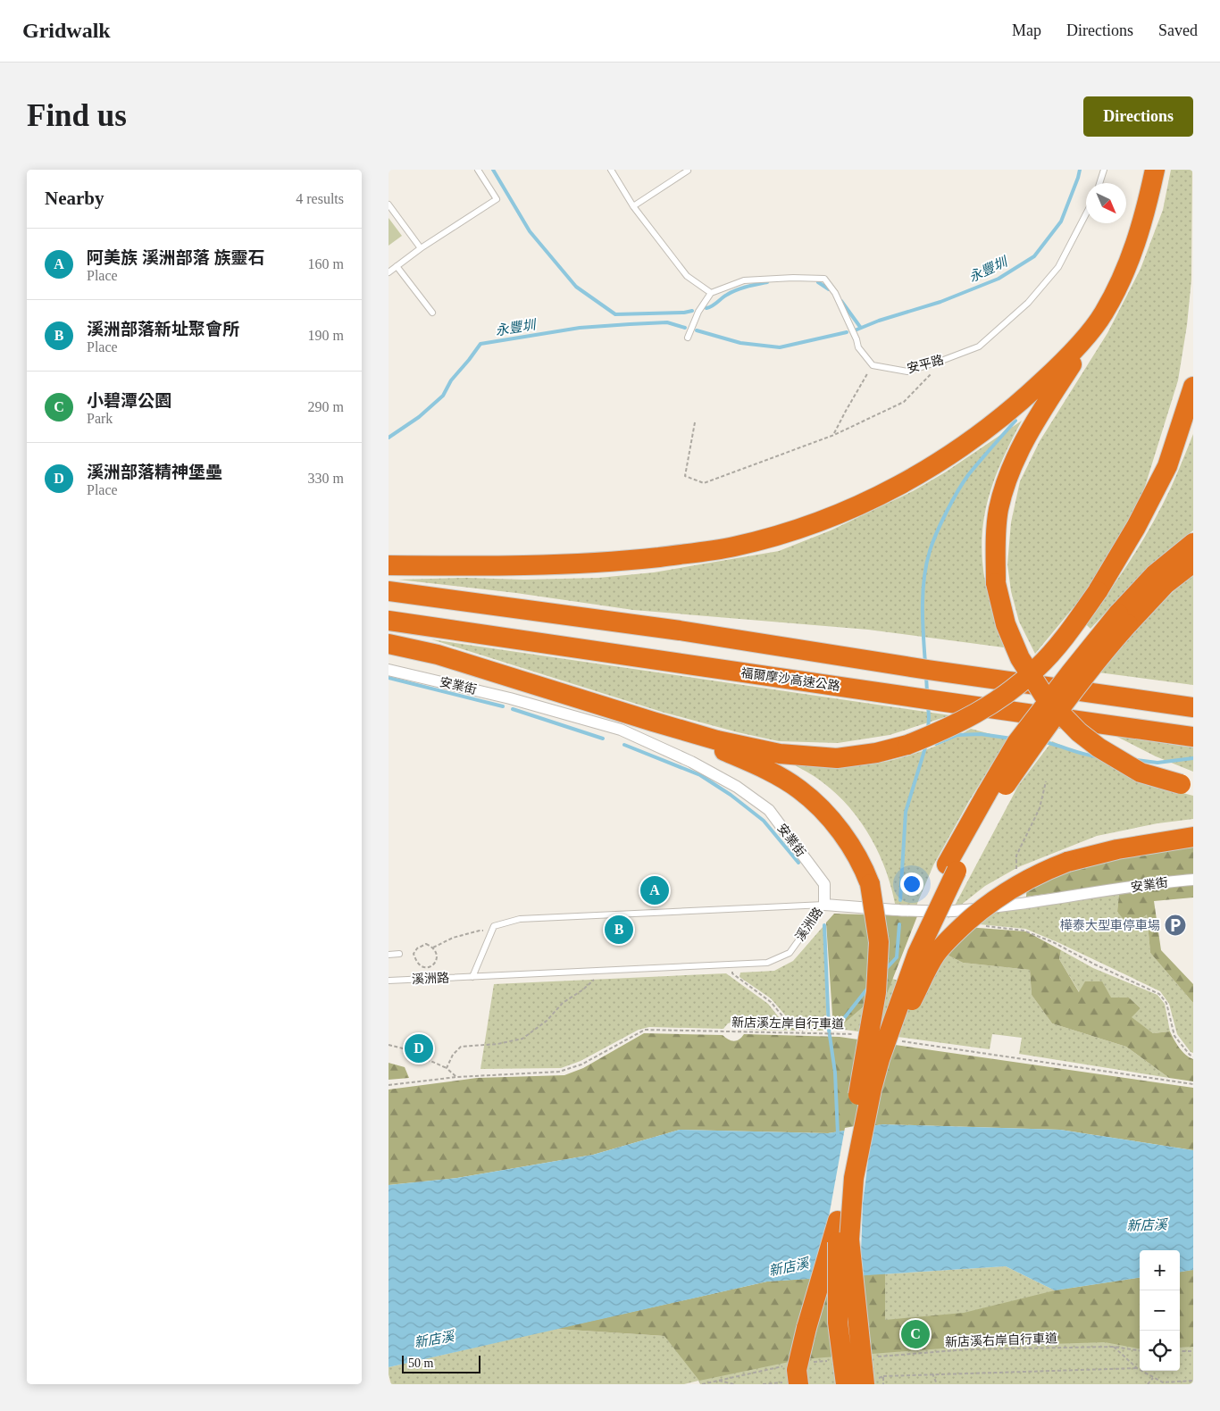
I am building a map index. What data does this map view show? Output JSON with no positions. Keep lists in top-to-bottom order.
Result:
{
  "streets": {
    "highway": ["福爾摩沙高速公路"],
    "street": ["安業街"],
    "lane": ["安平路", "溪洲路"],
    "path": ["新店溪左岸自行車道", "新店溪右岸自行車道"]
  },
  "crossings": [
    ["安業街", "溪洲路"]
  ],
  "water": ["永豐圳", "新店溪"],
  "places": {
    "parking": ["樺泰大型車停車場"]
  },
  "scale_bar": "50 m",
  "north": "bottom right",
  "page": {
    "header": "Gridwalk",
    "nav": ["Map", "Directions", "Saved"],
    "buttons": "Directions",
    "title": "Find us",
    "heading": ["Nearby", "4 results"],
    "list": [
      {
        "mark": "A",
        "name": "阿美族 溪洲部落 族靈石",
        "note": "Place",
        "value": "160 m"
      },
      {
        "mark": "B",
        "name": "溪洲部落新址聚會所",
        "note": "Place",
        "value": "190 m"
      },
      {
        "mark": "C",
        "name": "小碧潭公園",
        "note": "Park",
        "value": "290 m"
      },
      {
        "mark": "D",
        "name": "溪洲部落精神堡壘",
        "note": "Place",
        "value": "330 m"
      }
    ],
    "pins": [
      "A",
      "B",
      "D",
      "C"
    ],
    "map_buttons": ["+", "−"],
    "scale": "50 m"
  }
}
